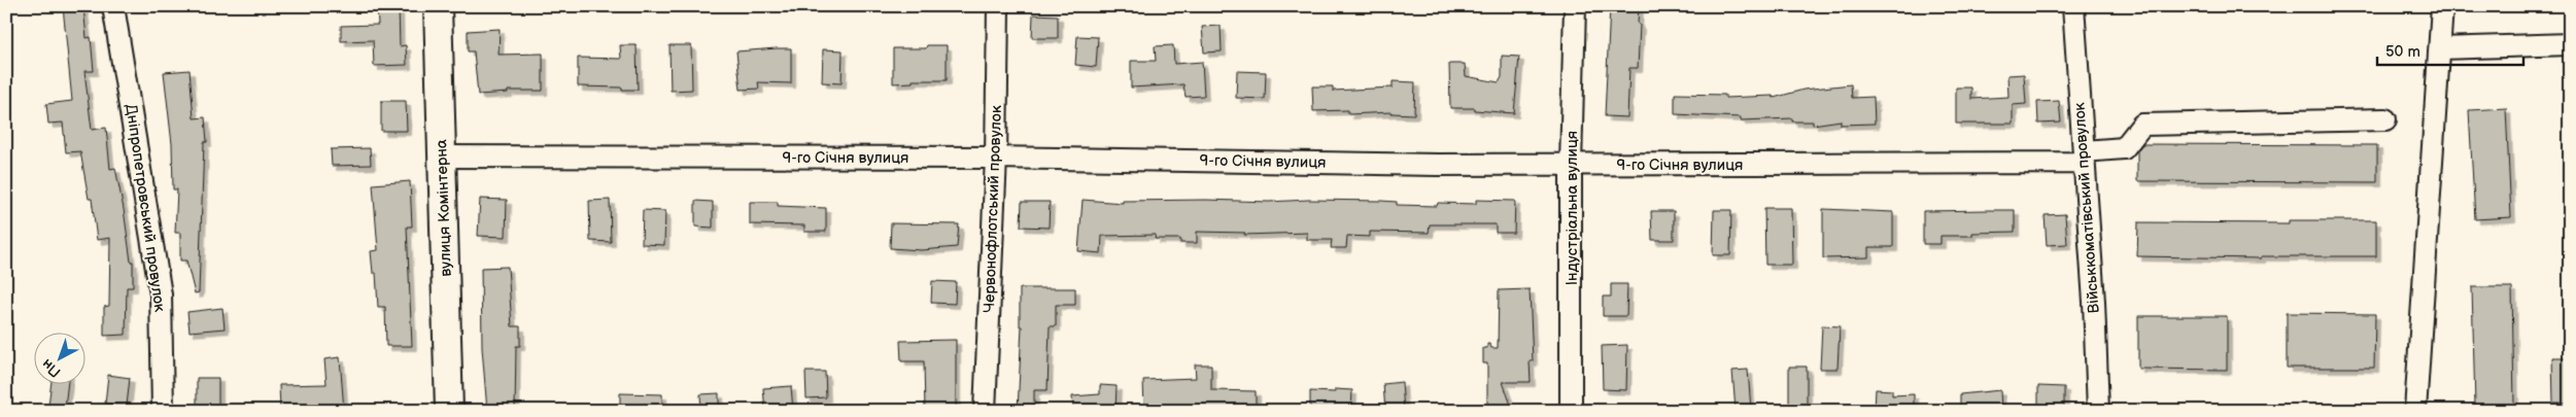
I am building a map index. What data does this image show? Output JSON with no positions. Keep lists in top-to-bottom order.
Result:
{
  "streets": {
    "main road": ["вулиця Комінтерна"],
    "street": [
      "9-го Січня вулиця",
      "Дніпропетровський провулок",
      "Індустріальна вулиця",
      "Військкоматівський провулок",
      "Червонофлотський провулок"
    ]
  },
  "crossings": [
    ["9-го Січня вулиця", "вулиця Комінтерна"],
    ["9-го Січня вулиця", "Індустріальна вулиця"],
    ["9-го Січня вулиця", "Військкоматівський провулок"],
    ["9-го Січня вулиця", "Червонофлотський провулок"]
  ],
  "scale_bar": "50 m",
  "north": "bottom left"
}
